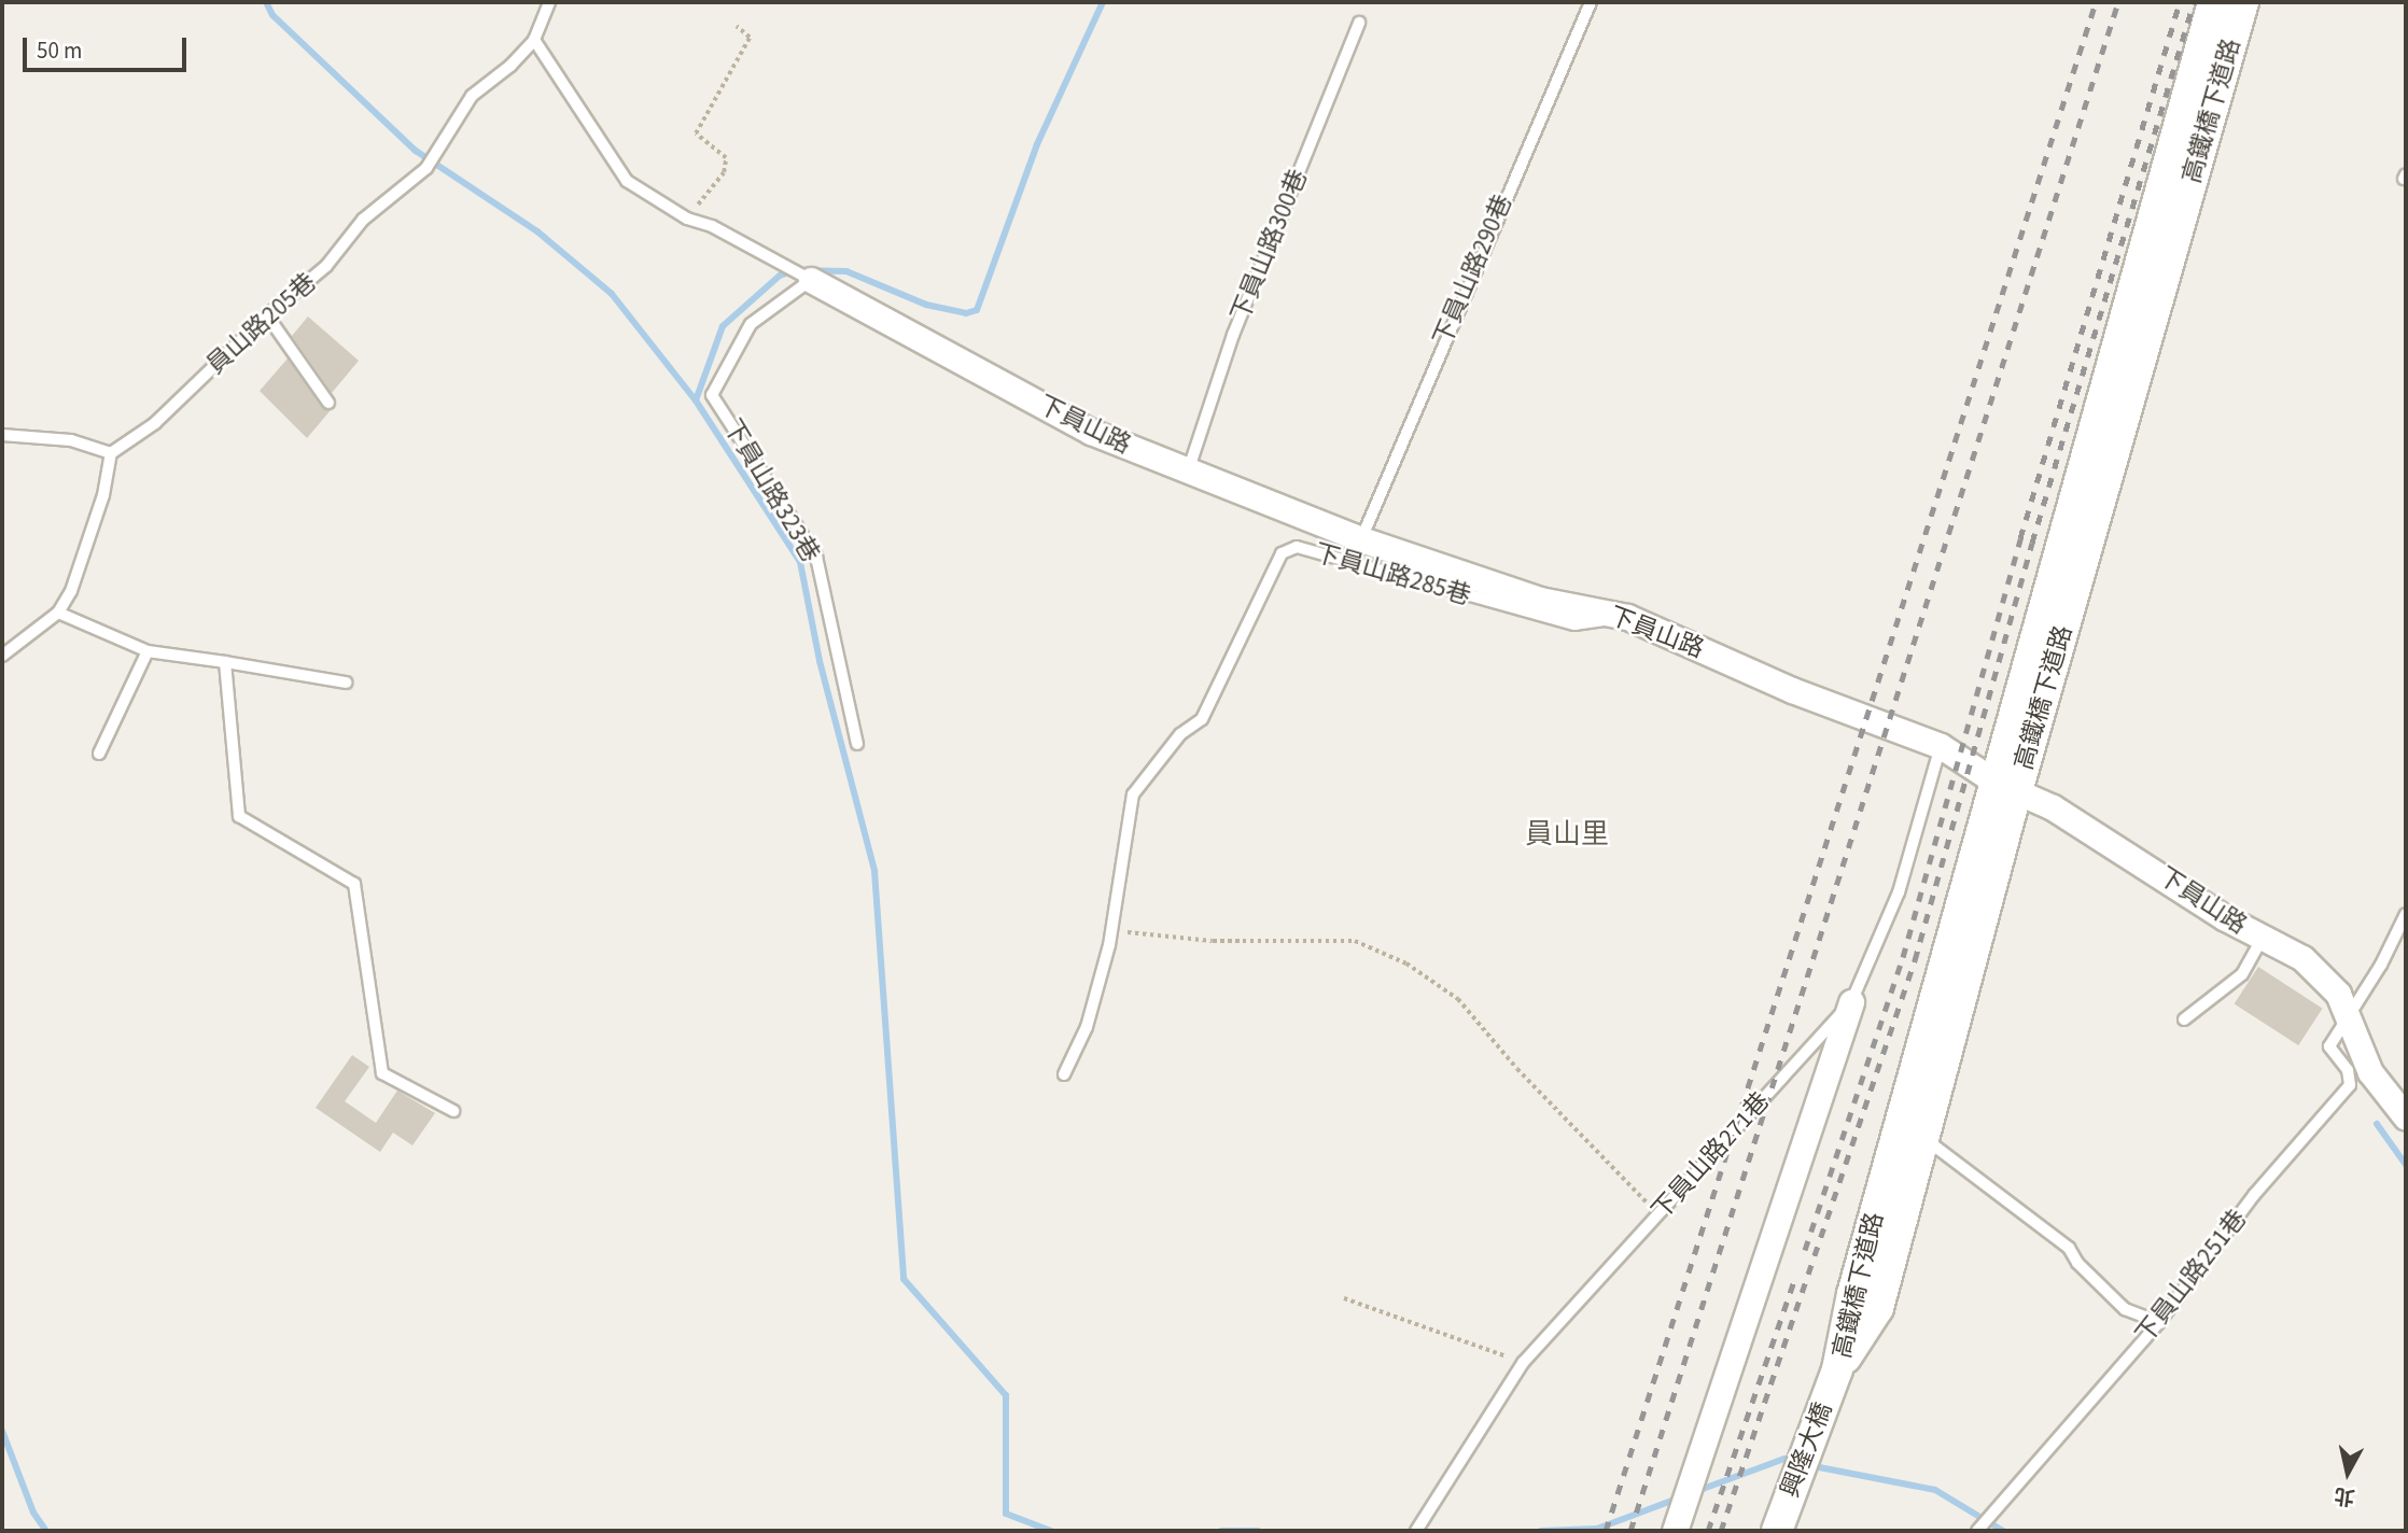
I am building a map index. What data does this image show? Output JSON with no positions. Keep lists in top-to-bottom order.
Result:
{
  "streets": {
    "street": ["高鐵橋下道路", "下員山路", "興隆大橋"],
    "lane": [
      "下員山路300巷",
      "下員山路290巷",
      "員山路205巷",
      "下員山路323巷",
      "下員山路285巷",
      "下員山路271巷",
      "下員山路251巷"
    ]
  },
  "crossings": [
    ["高鐵橋下道路", "下員山路"],
    ["高鐵橋下道路", "興隆大橋"],
    ["下員山路300巷", "下員山路"],
    ["下員山路290巷", "下員山路"],
    ["下員山路", "下員山路323巷"],
    ["下員山路", "下員山路285巷"],
    ["下員山路", "下員山路271巷"],
    ["下員山路", "下員山路251巷"]
  ],
  "districts": ["員山里"],
  "scale_bar": "50 m",
  "north": "bottom"
}
